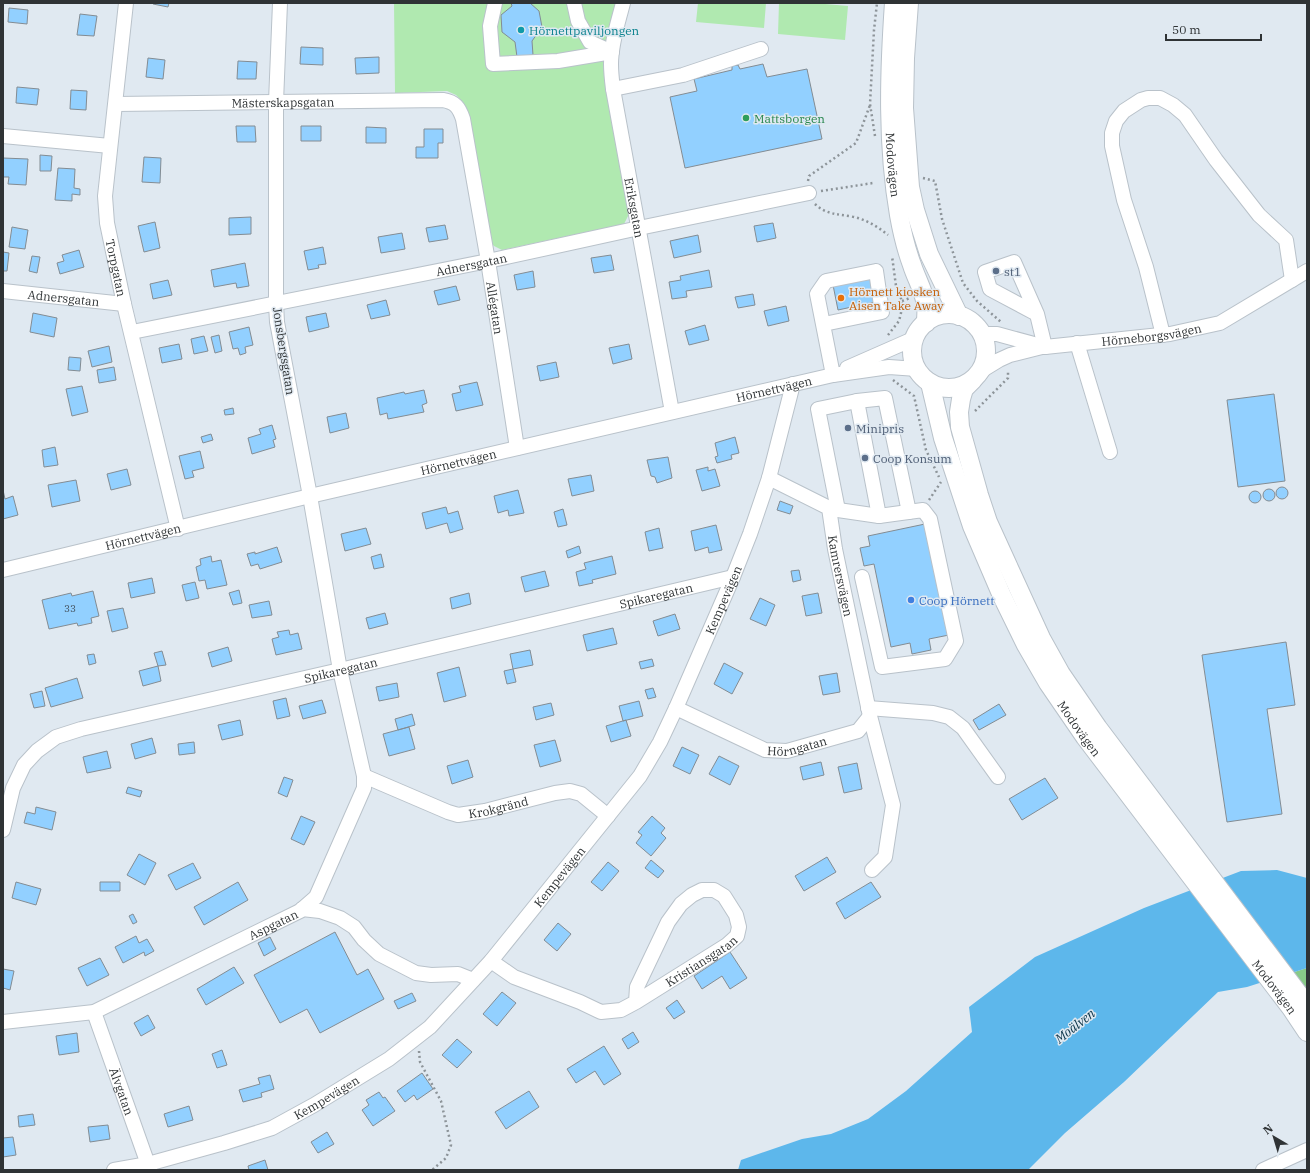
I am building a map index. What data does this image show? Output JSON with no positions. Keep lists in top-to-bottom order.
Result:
{
  "streets": {
    "main road": ["Modovägen"],
    "street": [
      "Mästerskapsgatan",
      "Eriksgatan",
      "Adnersgatan",
      "Torpgatan",
      "Allégatan",
      "Hörneborgsvägen",
      "Jonsbergsgatan",
      "Hörnettvägen",
      "Kamrersvägen",
      "Spikaregatan",
      "Kempevägen",
      "Hörngatan",
      "Krokgränd",
      "Aspgatan",
      "Kristiansgatan",
      "Älvgatan"
    ]
  },
  "crossings": [
    ["Mästerskapsgatan", "Torpgatan"],
    ["Mästerskapsgatan", "Allégatan"],
    ["Mästerskapsgatan", "Jonsbergsgatan"],
    ["Modovägen", "Hörneborgsvägen"],
    ["Modovägen", "Hörnettvägen"],
    ["Eriksgatan", "Adnersgatan"],
    ["Eriksgatan", "Hörnettvägen"],
    ["Adnersgatan", "Torpgatan"],
    ["Adnersgatan", "Allégatan"],
    ["Adnersgatan", "Jonsbergsgatan"],
    ["Torpgatan", "Hörnettvägen"],
    ["Allégatan", "Hörnettvägen"],
    ["Hörneborgsvägen", "Hörnettvägen"],
    ["Jonsbergsgatan", "Hörnettvägen"],
    ["Jonsbergsgatan", "Spikaregatan"],
    ["Jonsbergsgatan", "Aspgatan"],
    ["Hörnettvägen", "Kempevägen"],
    ["Kamrersvägen", "Hörngatan"],
    ["Spikaregatan", "Kempevägen"],
    ["Spikaregatan", "Aspgatan"],
    ["Kempevägen", "Hörngatan"],
    ["Kempevägen", "Krokgränd"],
    ["Kempevägen", "Kristiansgatan"],
    ["Kempevägen", "Älvgatan"],
    ["Krokgränd", "Aspgatan"],
    ["Aspgatan", "Älvgatan"]
  ],
  "water": ["Moälven"],
  "places": [
    "Hörnettpaviljongen",
    "Mattsborgen",
    "st1",
    "Hörnett kiosken Aisen Take Away",
    "Minipris",
    "Coop Konsum",
    "Coop Hörnett"
  ],
  "house_numbers": ["33"],
  "scale_bar": "50 m",
  "north": "top left"
}
